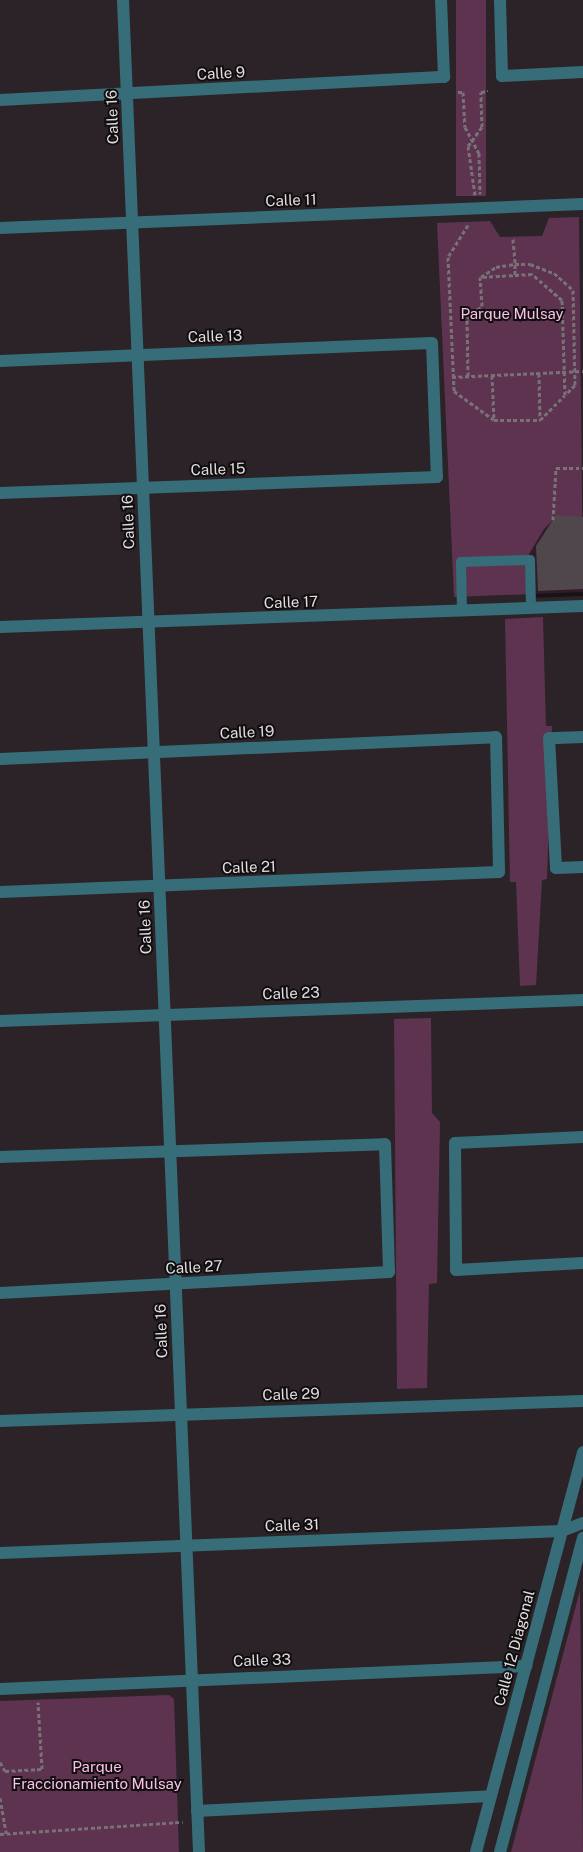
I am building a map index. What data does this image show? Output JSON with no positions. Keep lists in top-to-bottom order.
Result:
{
  "streets": {
    "street": [
      "Calle 9",
      "Calle 16",
      "Calle 11",
      "Calle 13",
      "Calle 15",
      "Calle 17",
      "Calle 19",
      "Calle 21",
      "Calle 23",
      "Calle 27",
      "Calle 29",
      "Calle 31",
      "Calle 12 Diagonal",
      "Calle 33"
    ]
  },
  "crossings": [
    ["Calle 9", "Calle 16"],
    ["Calle 16", "Calle 11"],
    ["Calle 16", "Calle 13"],
    ["Calle 16", "Calle 15"],
    ["Calle 16", "Calle 17"],
    ["Calle 16", "Calle 19"],
    ["Calle 16", "Calle 21"],
    ["Calle 16", "Calle 23"],
    ["Calle 16", "Calle 27"],
    ["Calle 16", "Calle 29"],
    ["Calle 16", "Calle 31"],
    ["Calle 16", "Calle 33"],
    ["Calle 13", "Calle 15"],
    ["Calle 19", "Calle 21"],
    ["Calle 31", "Calle 12 Diagonal"],
    ["Calle 12 Diagonal", "Calle 33"]
  ],
  "parks": ["Parque Mulsay", "Parque Fraccionamiento Mulsay"]
}
